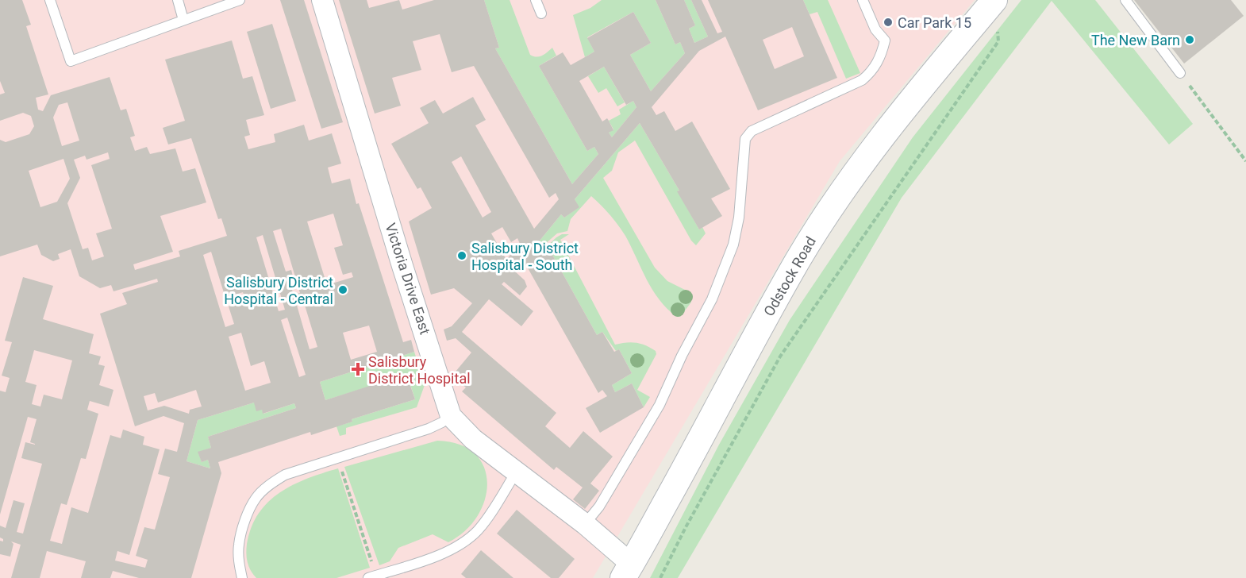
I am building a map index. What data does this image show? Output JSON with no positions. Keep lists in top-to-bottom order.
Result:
{
  "streets": {
    "street": ["Odstock Road", "Victoria Drive East"]
  },
  "crossings": [
    ["Odstock Road", "Victoria Drive East"]
  ],
  "places": {
    "other": [
      "Car Park 15",
      "The New Barn",
      "Salisbury District Hospital - South",
      "Salisbury District Hospital - Central"
    ],
    "health": ["Salisbury District Hospital"]
  }
}
